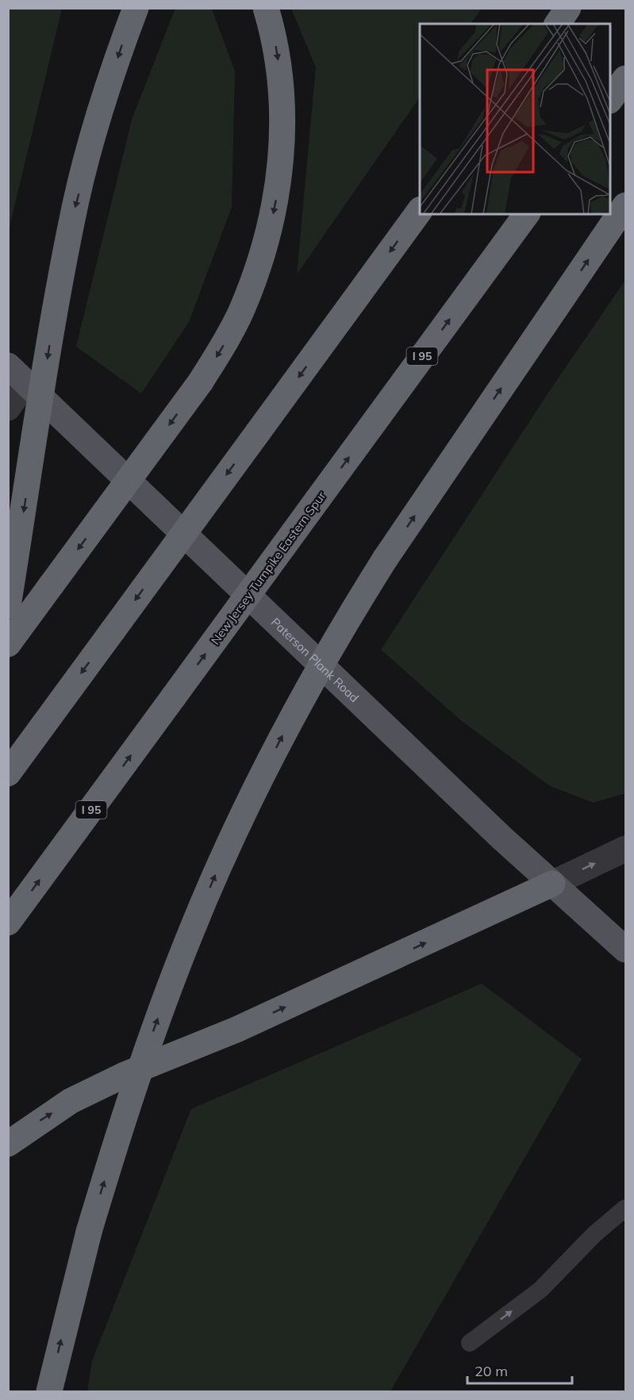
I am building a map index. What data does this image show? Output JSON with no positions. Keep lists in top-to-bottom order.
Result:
{
  "streets": {
    "highway": ["I 95", "New Jersey Turnpike Eastern Spur"],
    "main road": ["Paterson Plank Road"]
  },
  "scale_bar": "20 m"
}
